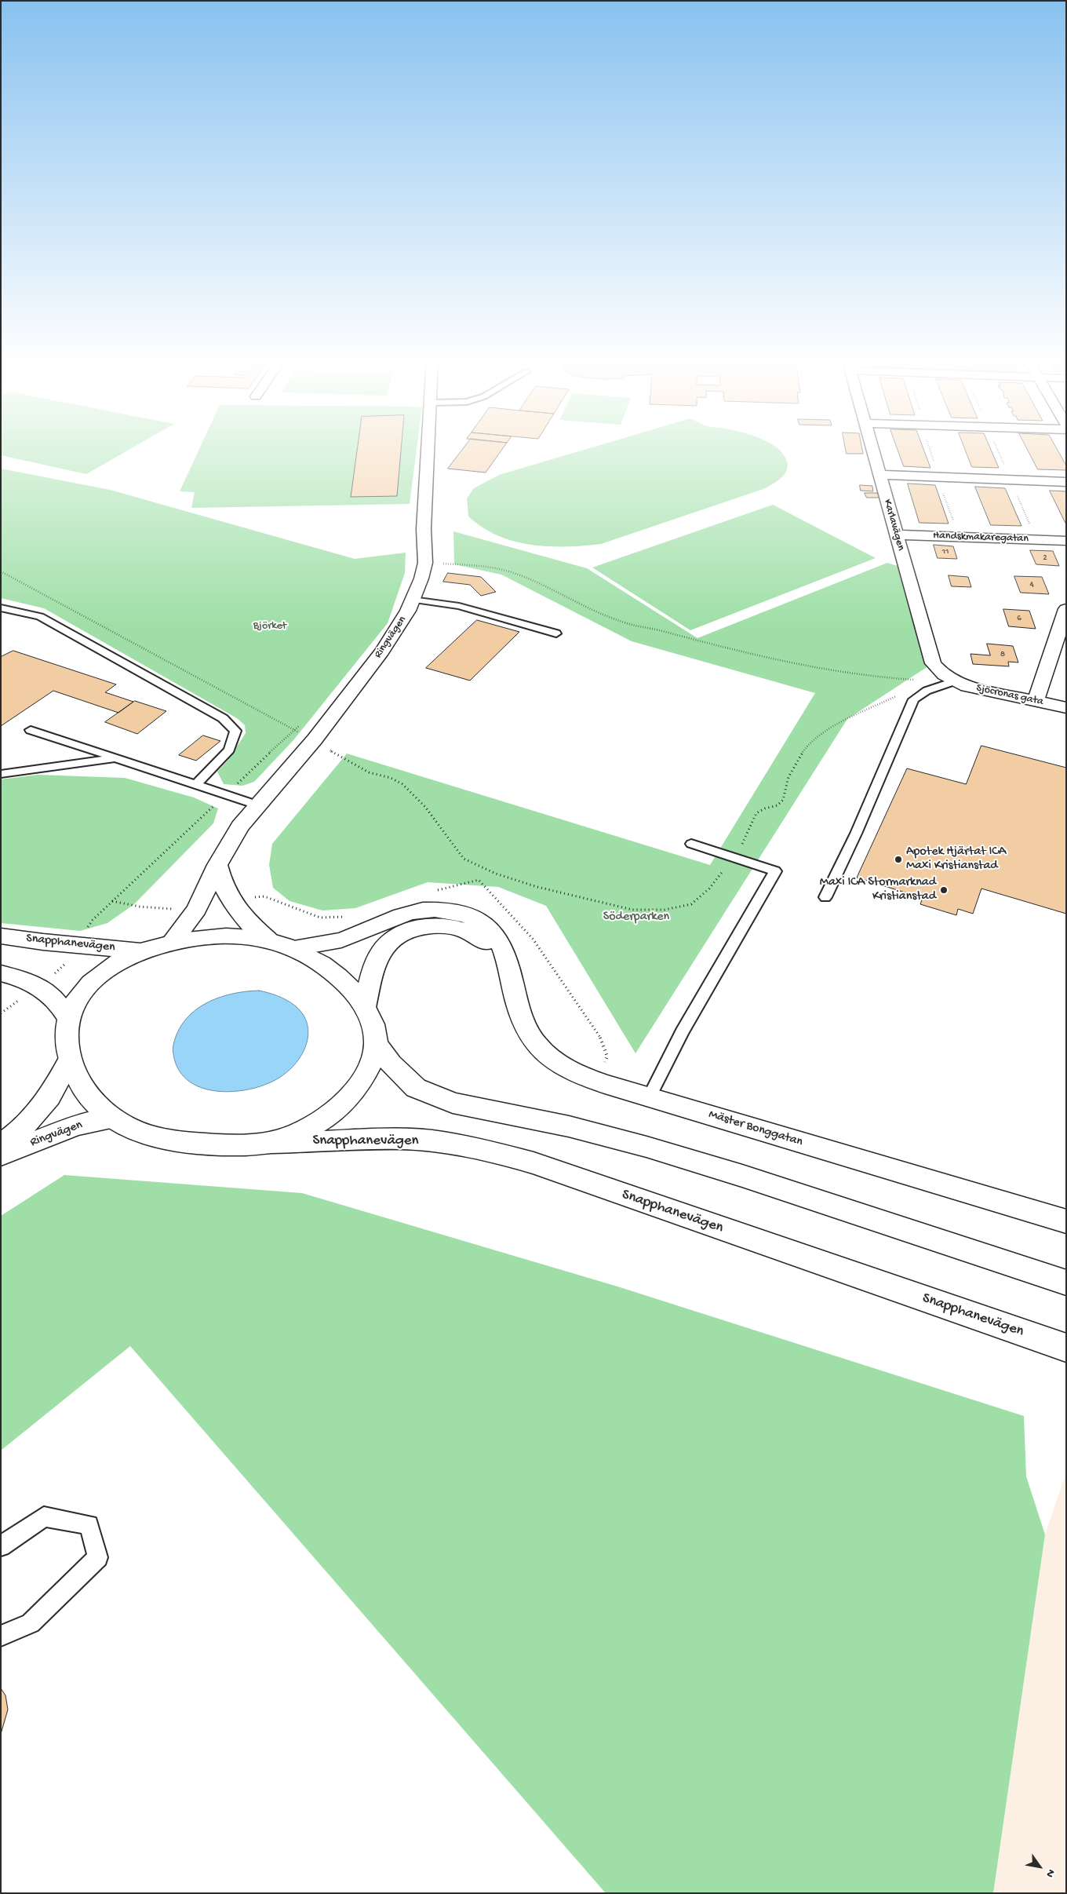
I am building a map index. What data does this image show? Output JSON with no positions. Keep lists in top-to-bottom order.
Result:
{
  "streets": {
    "street": [
      "Karlavägen",
      "Handskmakaregatan",
      "Ringvägen",
      "Sjöcronas gata",
      "Snapphanevägen",
      "Mäster Bonggatan"
    ]
  },
  "crossings": [
    ["Karlavägen", "Handskmakaregatan"],
    ["Karlavägen", "Sjöcronas gata"]
  ],
  "parks": ["Björket", "Söderparken"],
  "places": ["Apotek Hjärtat ICA Maxi Kristianstad", "Maxi ICA Stormarknad Kristianstad"],
  "house_numbers": [
    "11",
    "2",
    "4",
    "6",
    "8"
  ],
  "north": "bottom right"
}
